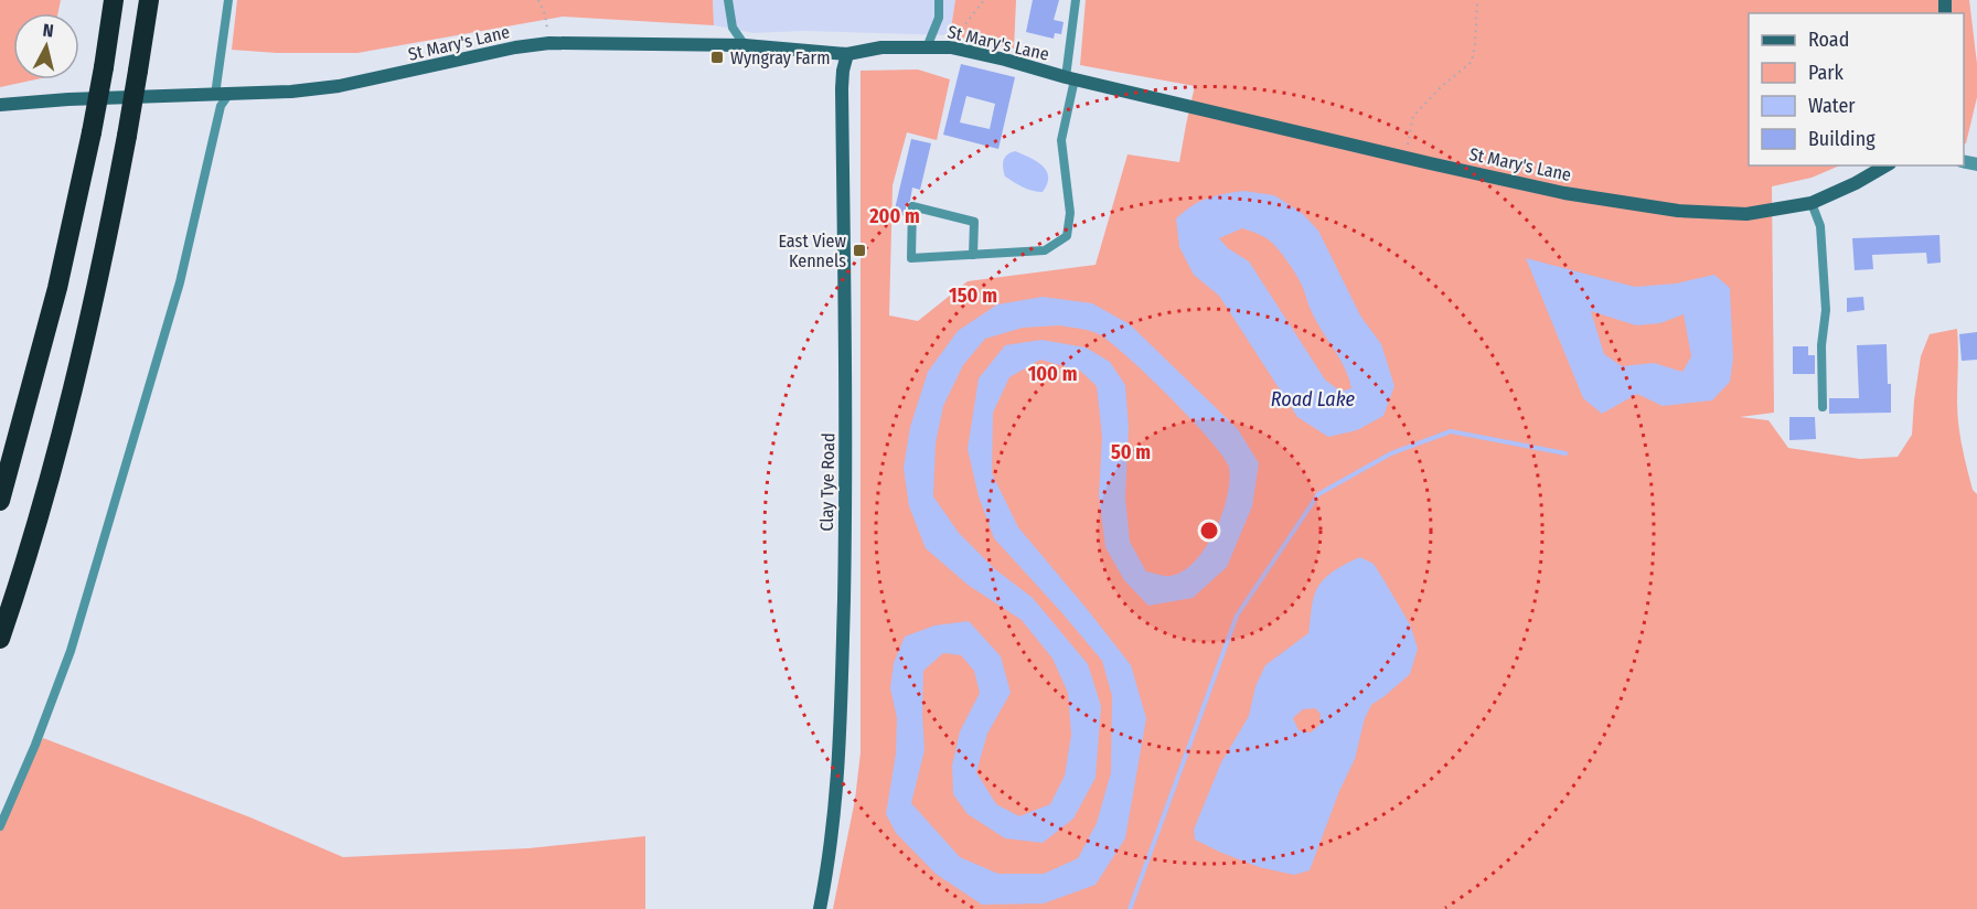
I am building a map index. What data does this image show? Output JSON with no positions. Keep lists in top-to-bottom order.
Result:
{
  "streets": {
    "main road": ["St Mary's Lane", "Clay Tye Road"]
  },
  "crossings": [
    ["St Mary's Lane", "Clay Tye Road"]
  ],
  "water": ["Road Lake"],
  "places": {
    "transit": ["Wyngray Farm", "East View Kennels"]
  },
  "legend": [
    "Road",
    "Park",
    "Water",
    "Building"
  ],
  "north": "top",
  "rings": [
    "200 m",
    "150 m",
    "100 m",
    "50 m"
  ]
}
